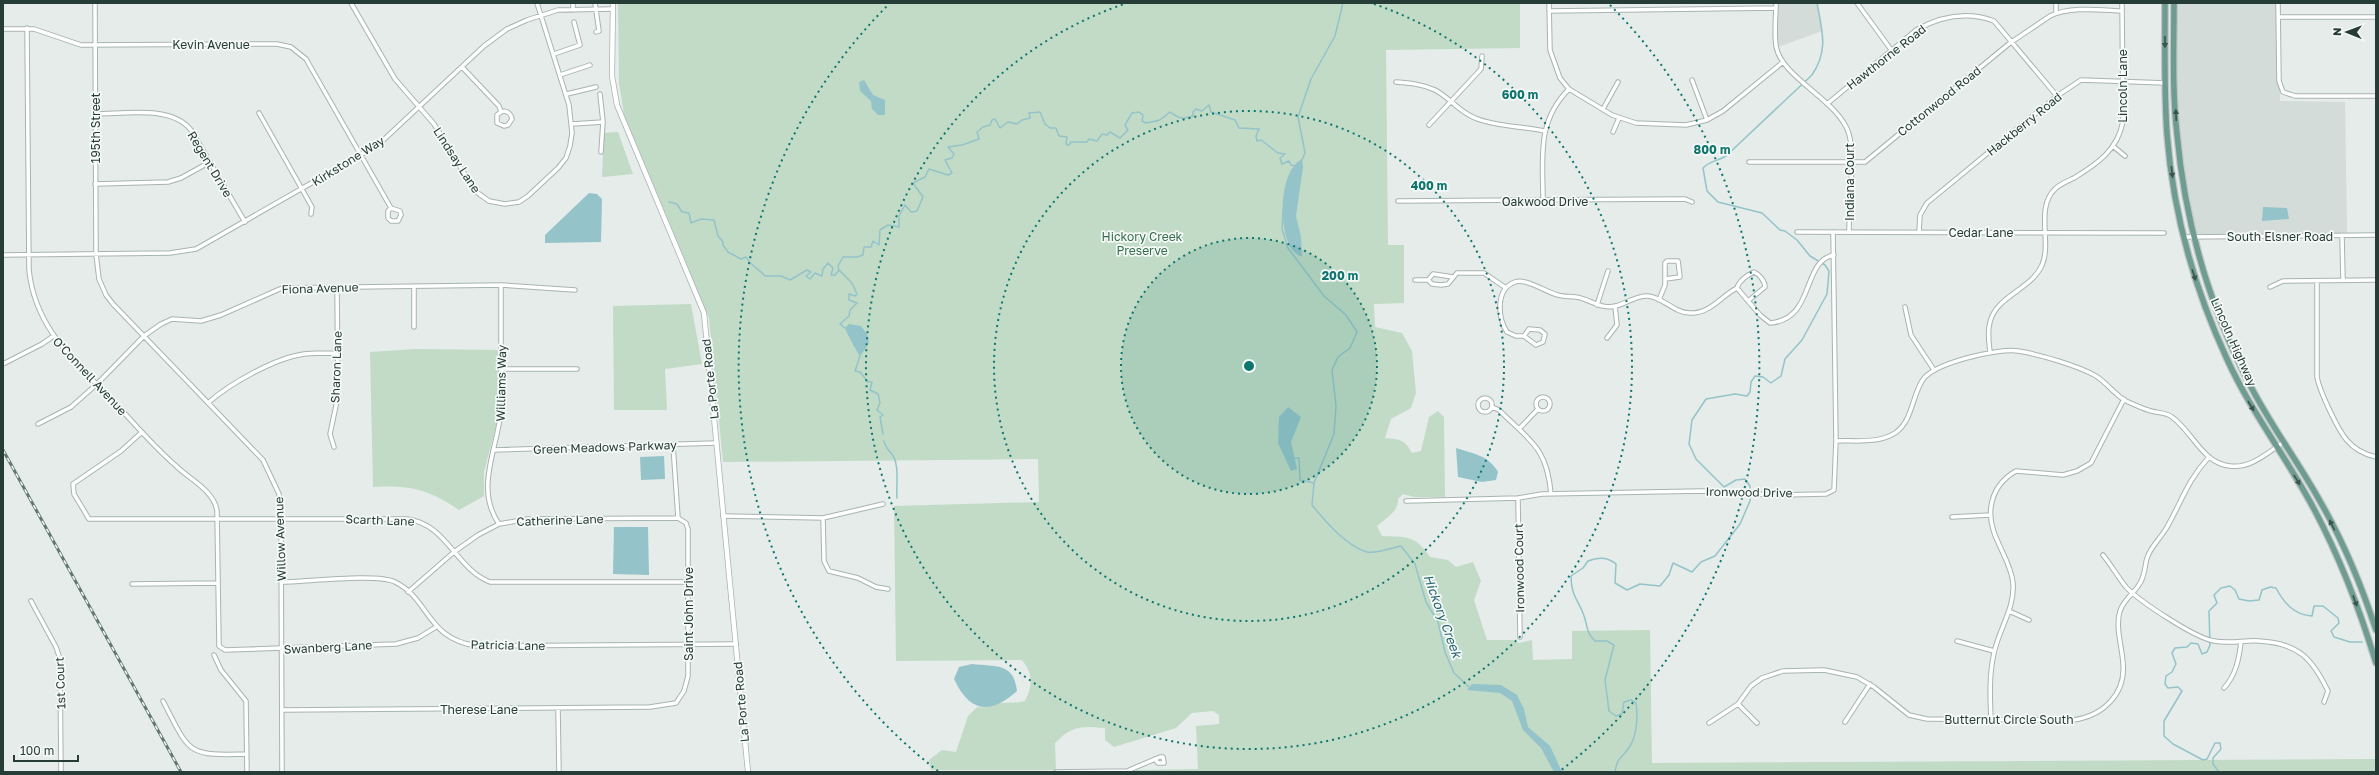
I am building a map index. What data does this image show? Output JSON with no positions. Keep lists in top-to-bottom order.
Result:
{
  "streets": {
    "main road": ["Lincoln Highway"],
    "street": [
      "Kevin Avenue",
      "Hawthorne Road",
      "Lincoln Lane",
      "Cottonwood Road",
      "Hackberry Road",
      "195th Street",
      "Lindsay Lane",
      "Kirkstone Way",
      "Regent Drive",
      "Indiana Court",
      "Oakwood Drive",
      "Cedar Lane",
      "South Elsner Road",
      "Fiona Avenue",
      "Sharon Lane",
      "O'Connell Avenue",
      "La Porte Road",
      "Williams Way",
      "Green Meadows Parkway",
      "Ironwood Drive",
      "Scarth Lane",
      "Catherine Lane",
      "Willow Avenue",
      "Ironwood Court",
      "Saint John Drive",
      "Patricia Lane",
      "Swanberg Lane",
      "1st Court",
      "Therese Lane",
      "Butternut Circle South"
    ]
  },
  "crossings": [
    ["Kevin Avenue", "195th Street"],
    ["Kevin Avenue", "Kirkstone Way"],
    ["Kevin Avenue", "O'Connell Avenue"],
    ["Hawthorne Road", "Cottonwood Road"],
    ["Hawthorne Road", "Hackberry Road"],
    ["Hawthorne Road", "Indiana Court"],
    ["Lincoln Lane", "Hackberry Road"],
    ["Lincoln Lane", "Cedar Lane"],
    ["Cottonwood Road", "Indiana Court"],
    ["Hackberry Road", "Cedar Lane"],
    ["Hackberry Road", "Lincoln Highway"],
    ["195th Street", "Kirkstone Way"],
    ["195th Street", "Regent Drive"],
    ["195th Street", "Willow Avenue"],
    ["Lindsay Lane", "Kirkstone Way"],
    ["Kirkstone Way", "Regent Drive"],
    ["Kirkstone Way", "O'Connell Avenue"],
    ["Kirkstone Way", "La Porte Road"],
    ["Kirkstone Way", "Willow Avenue"],
    ["Indiana Court", "Cedar Lane"],
    ["Cedar Lane", "Ironwood Drive"],
    ["South Elsner Road", "Lincoln Highway"],
    ["Fiona Avenue", "Sharon Lane"],
    ["Fiona Avenue", "O'Connell Avenue"],
    ["Fiona Avenue", "Williams Way"],
    ["Fiona Avenue", "Willow Avenue"],
    ["O'Connell Avenue", "Scarth Lane"],
    ["O'Connell Avenue", "Swanberg Lane"],
    ["La Porte Road", "Green Meadows Parkway"],
    ["La Porte Road", "Patricia Lane"],
    ["Williams Way", "Green Meadows Parkway"],
    ["Williams Way", "Catherine Lane"],
    ["Ironwood Drive", "Ironwood Court"],
    ["Scarth Lane", "Catherine Lane"],
    ["Scarth Lane", "Willow Avenue"],
    ["Scarth Lane", "Saint John Drive"],
    ["Catherine Lane", "Saint John Drive"],
    ["Catherine Lane", "Patricia Lane"],
    ["Willow Avenue", "Patricia Lane"],
    ["Willow Avenue", "Swanberg Lane"],
    ["Willow Avenue", "Therese Lane"],
    ["Saint John Drive", "Patricia Lane"],
    ["Saint John Drive", "Therese Lane"],
    ["Patricia Lane", "Swanberg Lane"]
  ],
  "water": ["Hickory Creek"],
  "parks": ["Hickory Creek Preserve"],
  "scale_bar": "100 m",
  "north": "left",
  "rings": [
    "600 m",
    "800 m",
    "400 m",
    "200 m"
  ]
}
